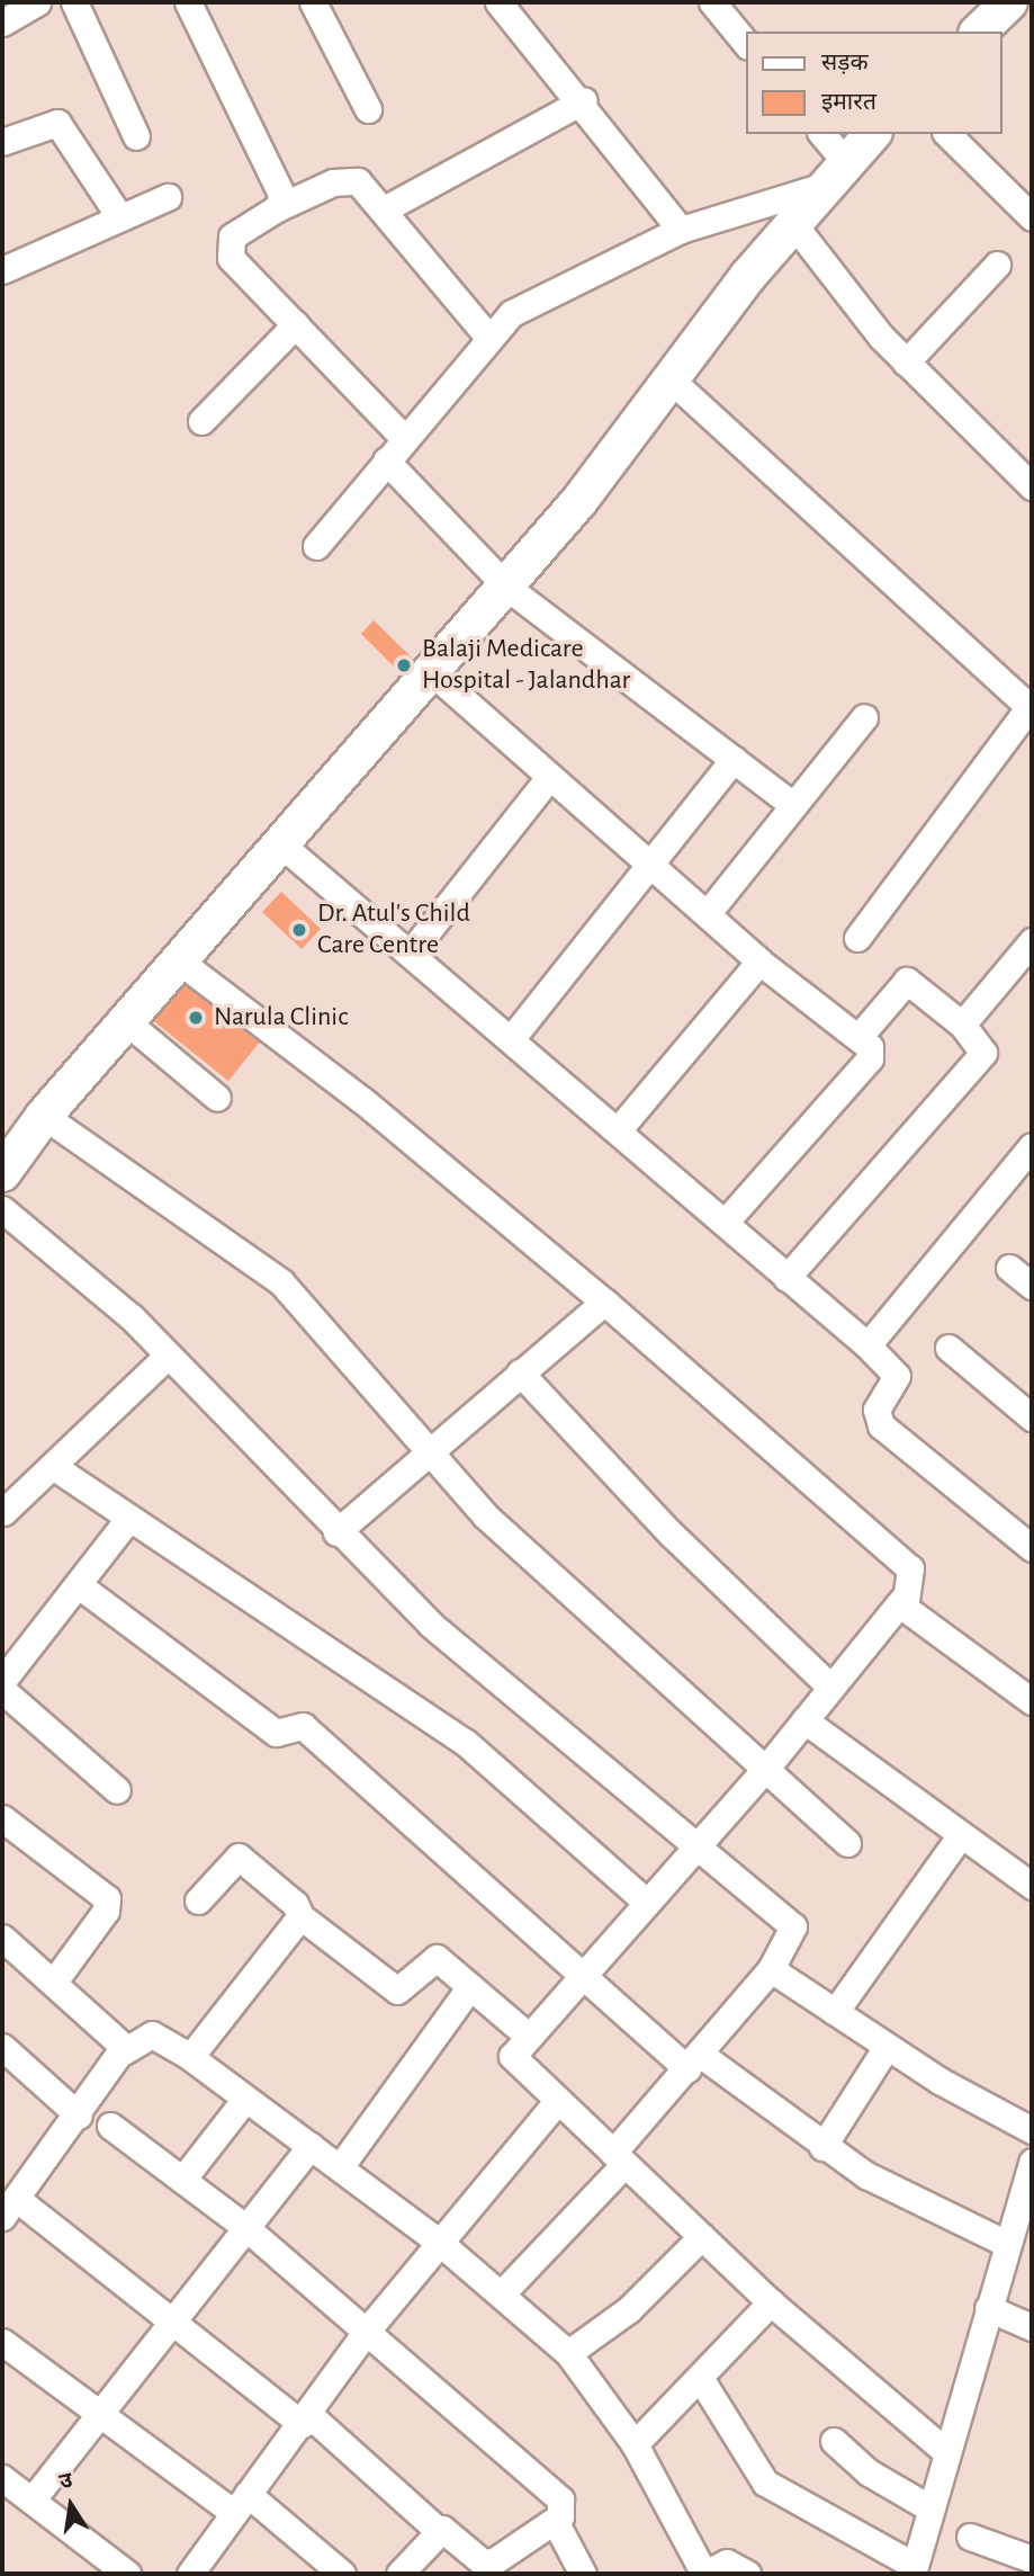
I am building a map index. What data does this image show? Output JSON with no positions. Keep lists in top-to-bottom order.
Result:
{
  "places": ["Balaji Medicare Hospital - Jalandhar", "Dr. Atul's Child Care Centre", "Narula Clinic"],
  "legend": ["सड़क", "इमारत"],
  "north": "top"
}
